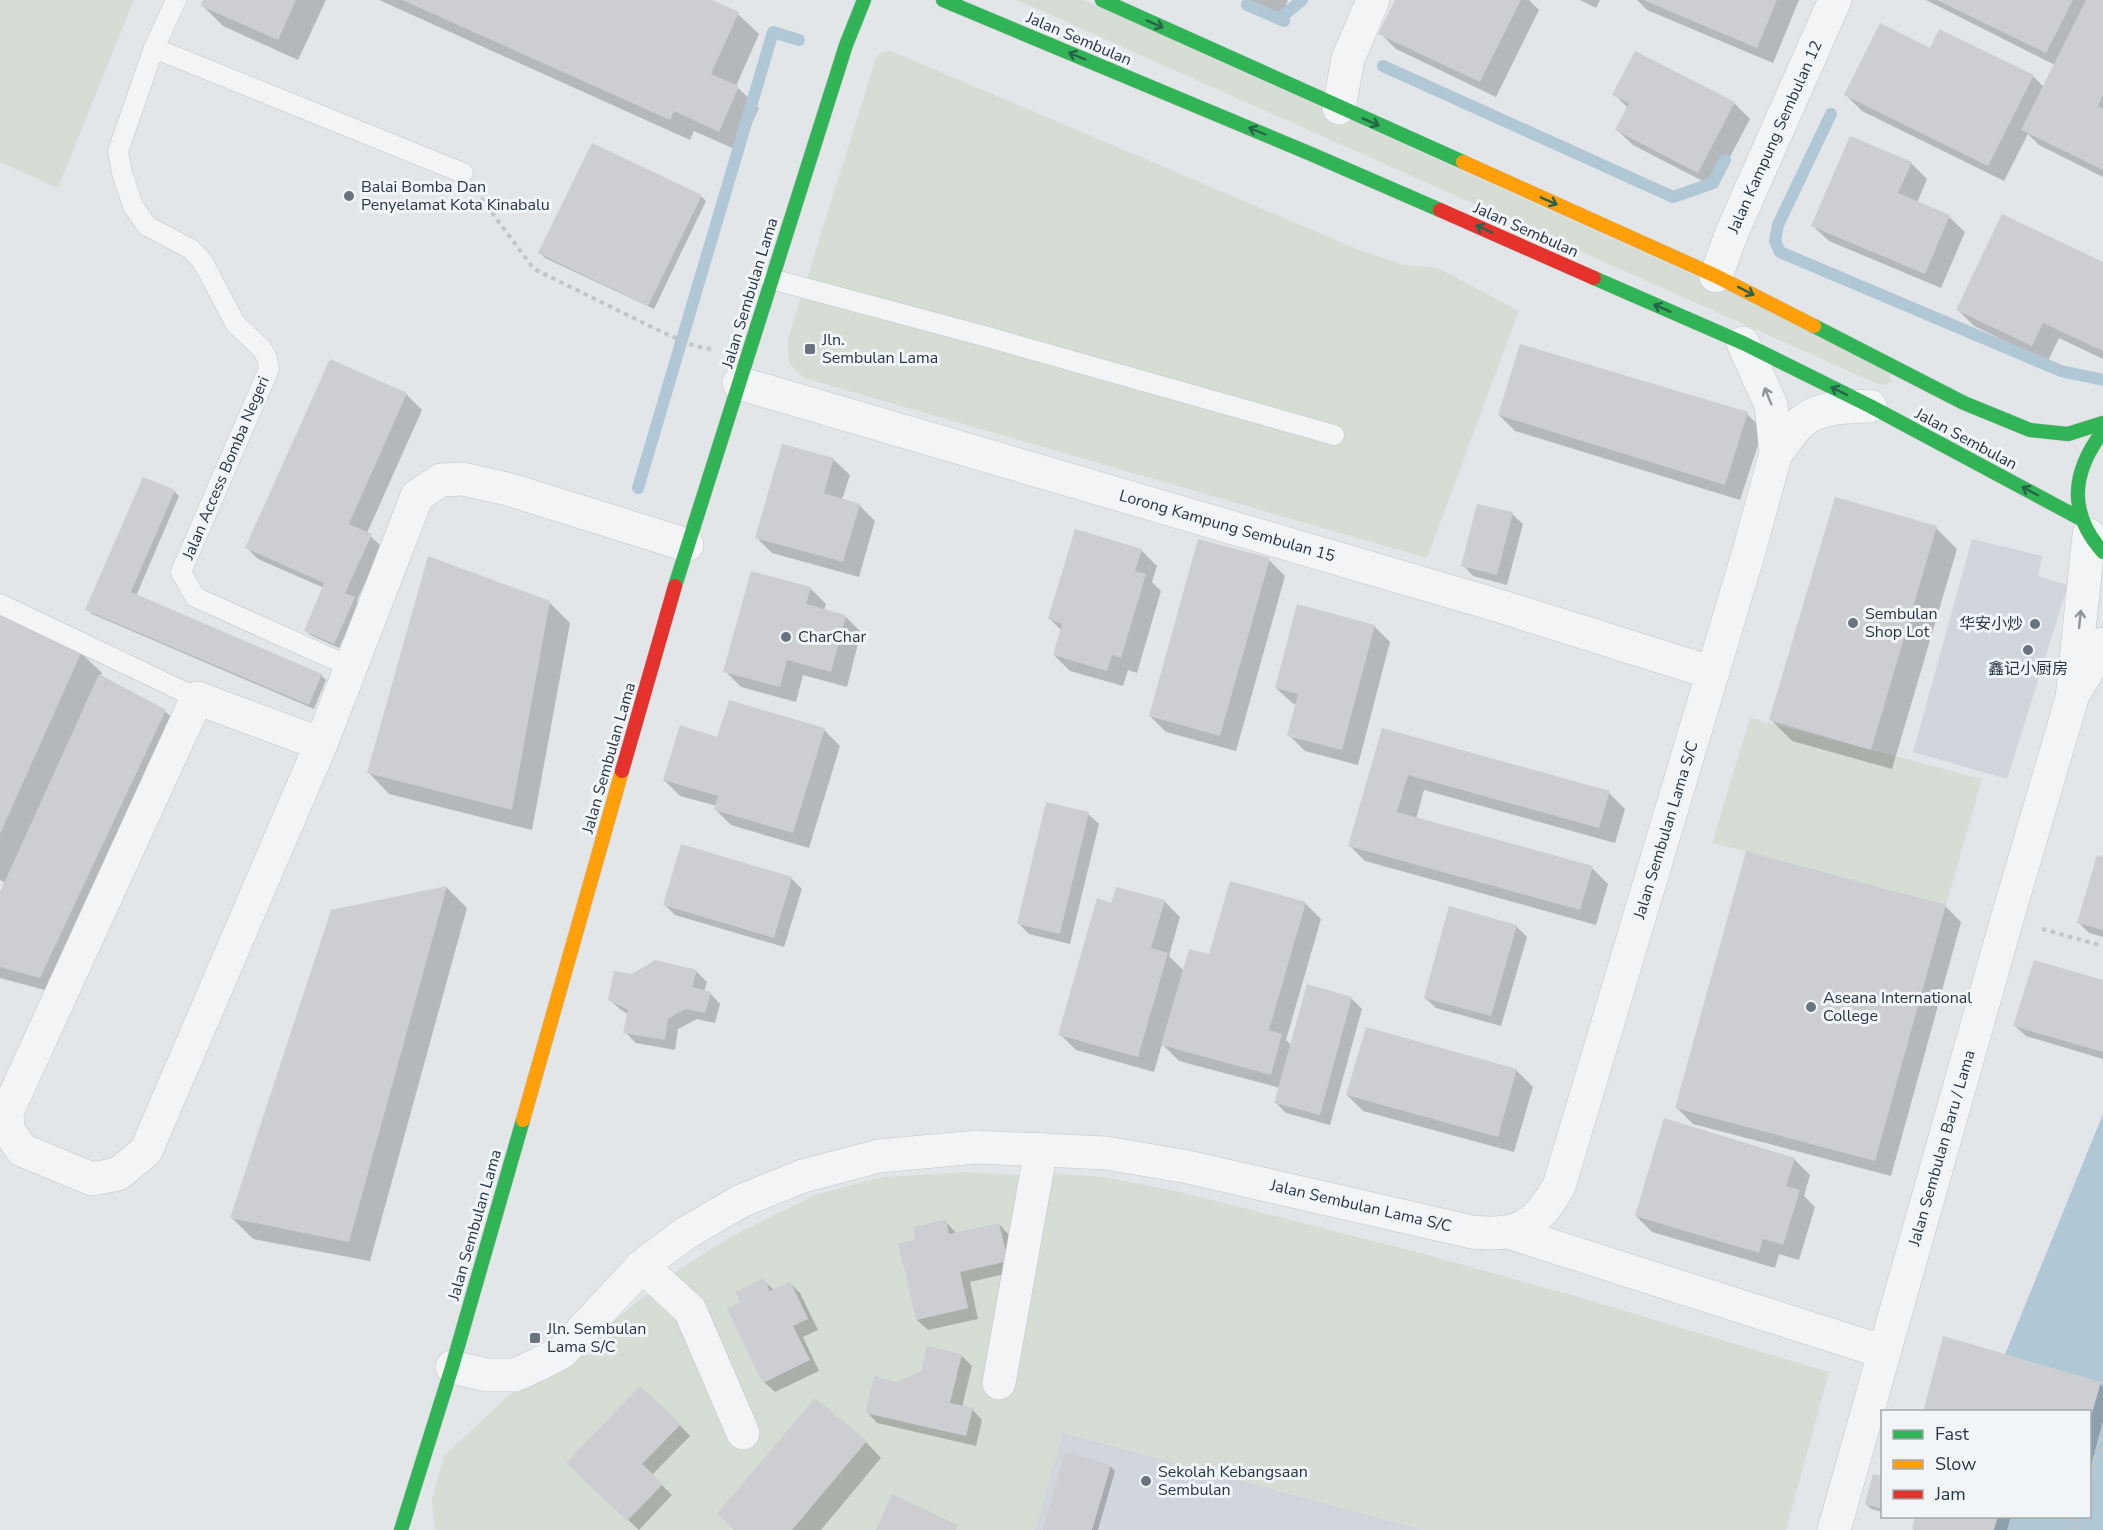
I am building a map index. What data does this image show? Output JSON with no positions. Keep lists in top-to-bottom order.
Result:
{
  "streets": {
    "main road": ["Jalan Sembulan", "Jalan Sembulan Lama"],
    "street": [
      "Jalan Kampung Sembulan 12",
      "Lorong Kampung Sembulan 15",
      "Jalan Sembulan Lama S/C",
      "Jalan Sembulan Baru / Lama"
    ],
    "lane": ["Jalan Access Bomba Negeri"]
  },
  "crossings": [
    ["Jalan Sembulan", "Jalan Kampung Sembulan 12"],
    ["Jalan Sembulan Lama", "Lorong Kampung Sembulan 15"],
    ["Jalan Sembulan Lama", "Jalan Sembulan Lama S/C"],
    ["Lorong Kampung Sembulan 15", "Jalan Sembulan Lama S/C"]
  ],
  "places": {
    "other": [
      "Balai Bomba Dan Penyelamat Kota Kinabalu",
      "Sembulan Shop Lot",
      "华安小炒",
      "CharChar",
      "鑫记小厨房",
      "Aseana International College",
      "Sekolah Kebangsaan Sembulan"
    ],
    "transit": ["Jln. Sembulan Lama", "Jln. Sembulan Lama S/C"]
  },
  "legend": ["Fast", "Slow", "Jam"]
}
